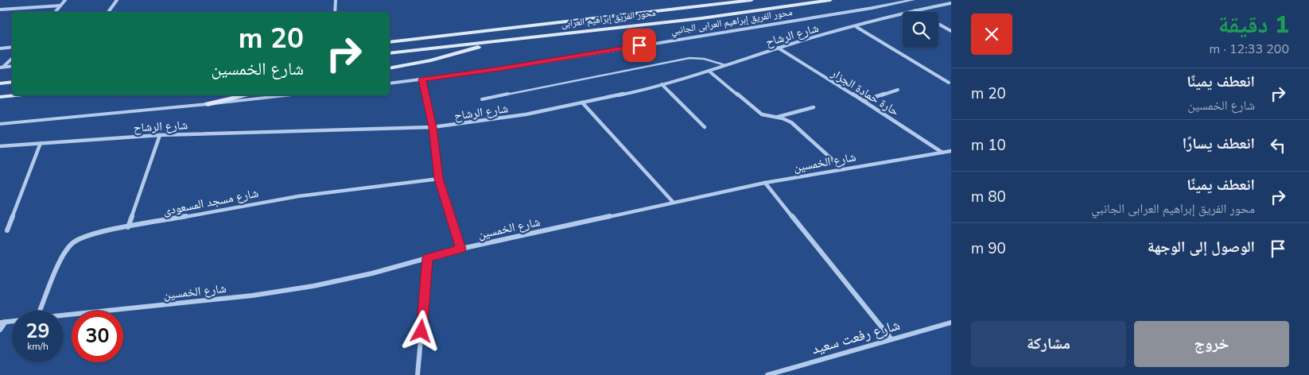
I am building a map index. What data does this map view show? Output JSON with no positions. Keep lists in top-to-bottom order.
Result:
{
  "streets": {
    "main road": ["محور الفريق إبراهيم العرابى"],
    "street": [
      "محور الفريق إبراهيم العرابى الجانبي",
      "شارع الرشاح",
      "حارة حمادة الجزار",
      "شارع الخمسين",
      "شارع مسجد المسعودى",
      "شارع رفعت سعيد"
    ]
  },
  "crossings": [
    ["شارع الرشاح", "حارة حمادة الجزار"],
    ["حارة حمادة الجزار", "شارع الخمسين"]
  ],
  "page": {
    "heading": ["1 دقيقة", "200 m · 12:33"],
    "turn": ["20 m", "شارع الخمسين"],
    "list": [
      {
        "name": "انعطف يمينًا",
        "note": "شارع الخمسين",
        "value": "20 m"
      },
      {
        "name": "انعطف يسارًا",
        "value": "10 m"
      },
      {
        "name": "انعطف يمينًا",
        "note": "محور الفريق إبراهيم العرابى الجانبي",
        "value": "80 m"
      },
      {
        "name": "الوصول إلى الوجهة",
        "value": "90 m"
      }
    ],
    "speed": "29 km/h",
    "limit": "30",
    "buttons": ["خروج", "مشاركة"]
  }
}
